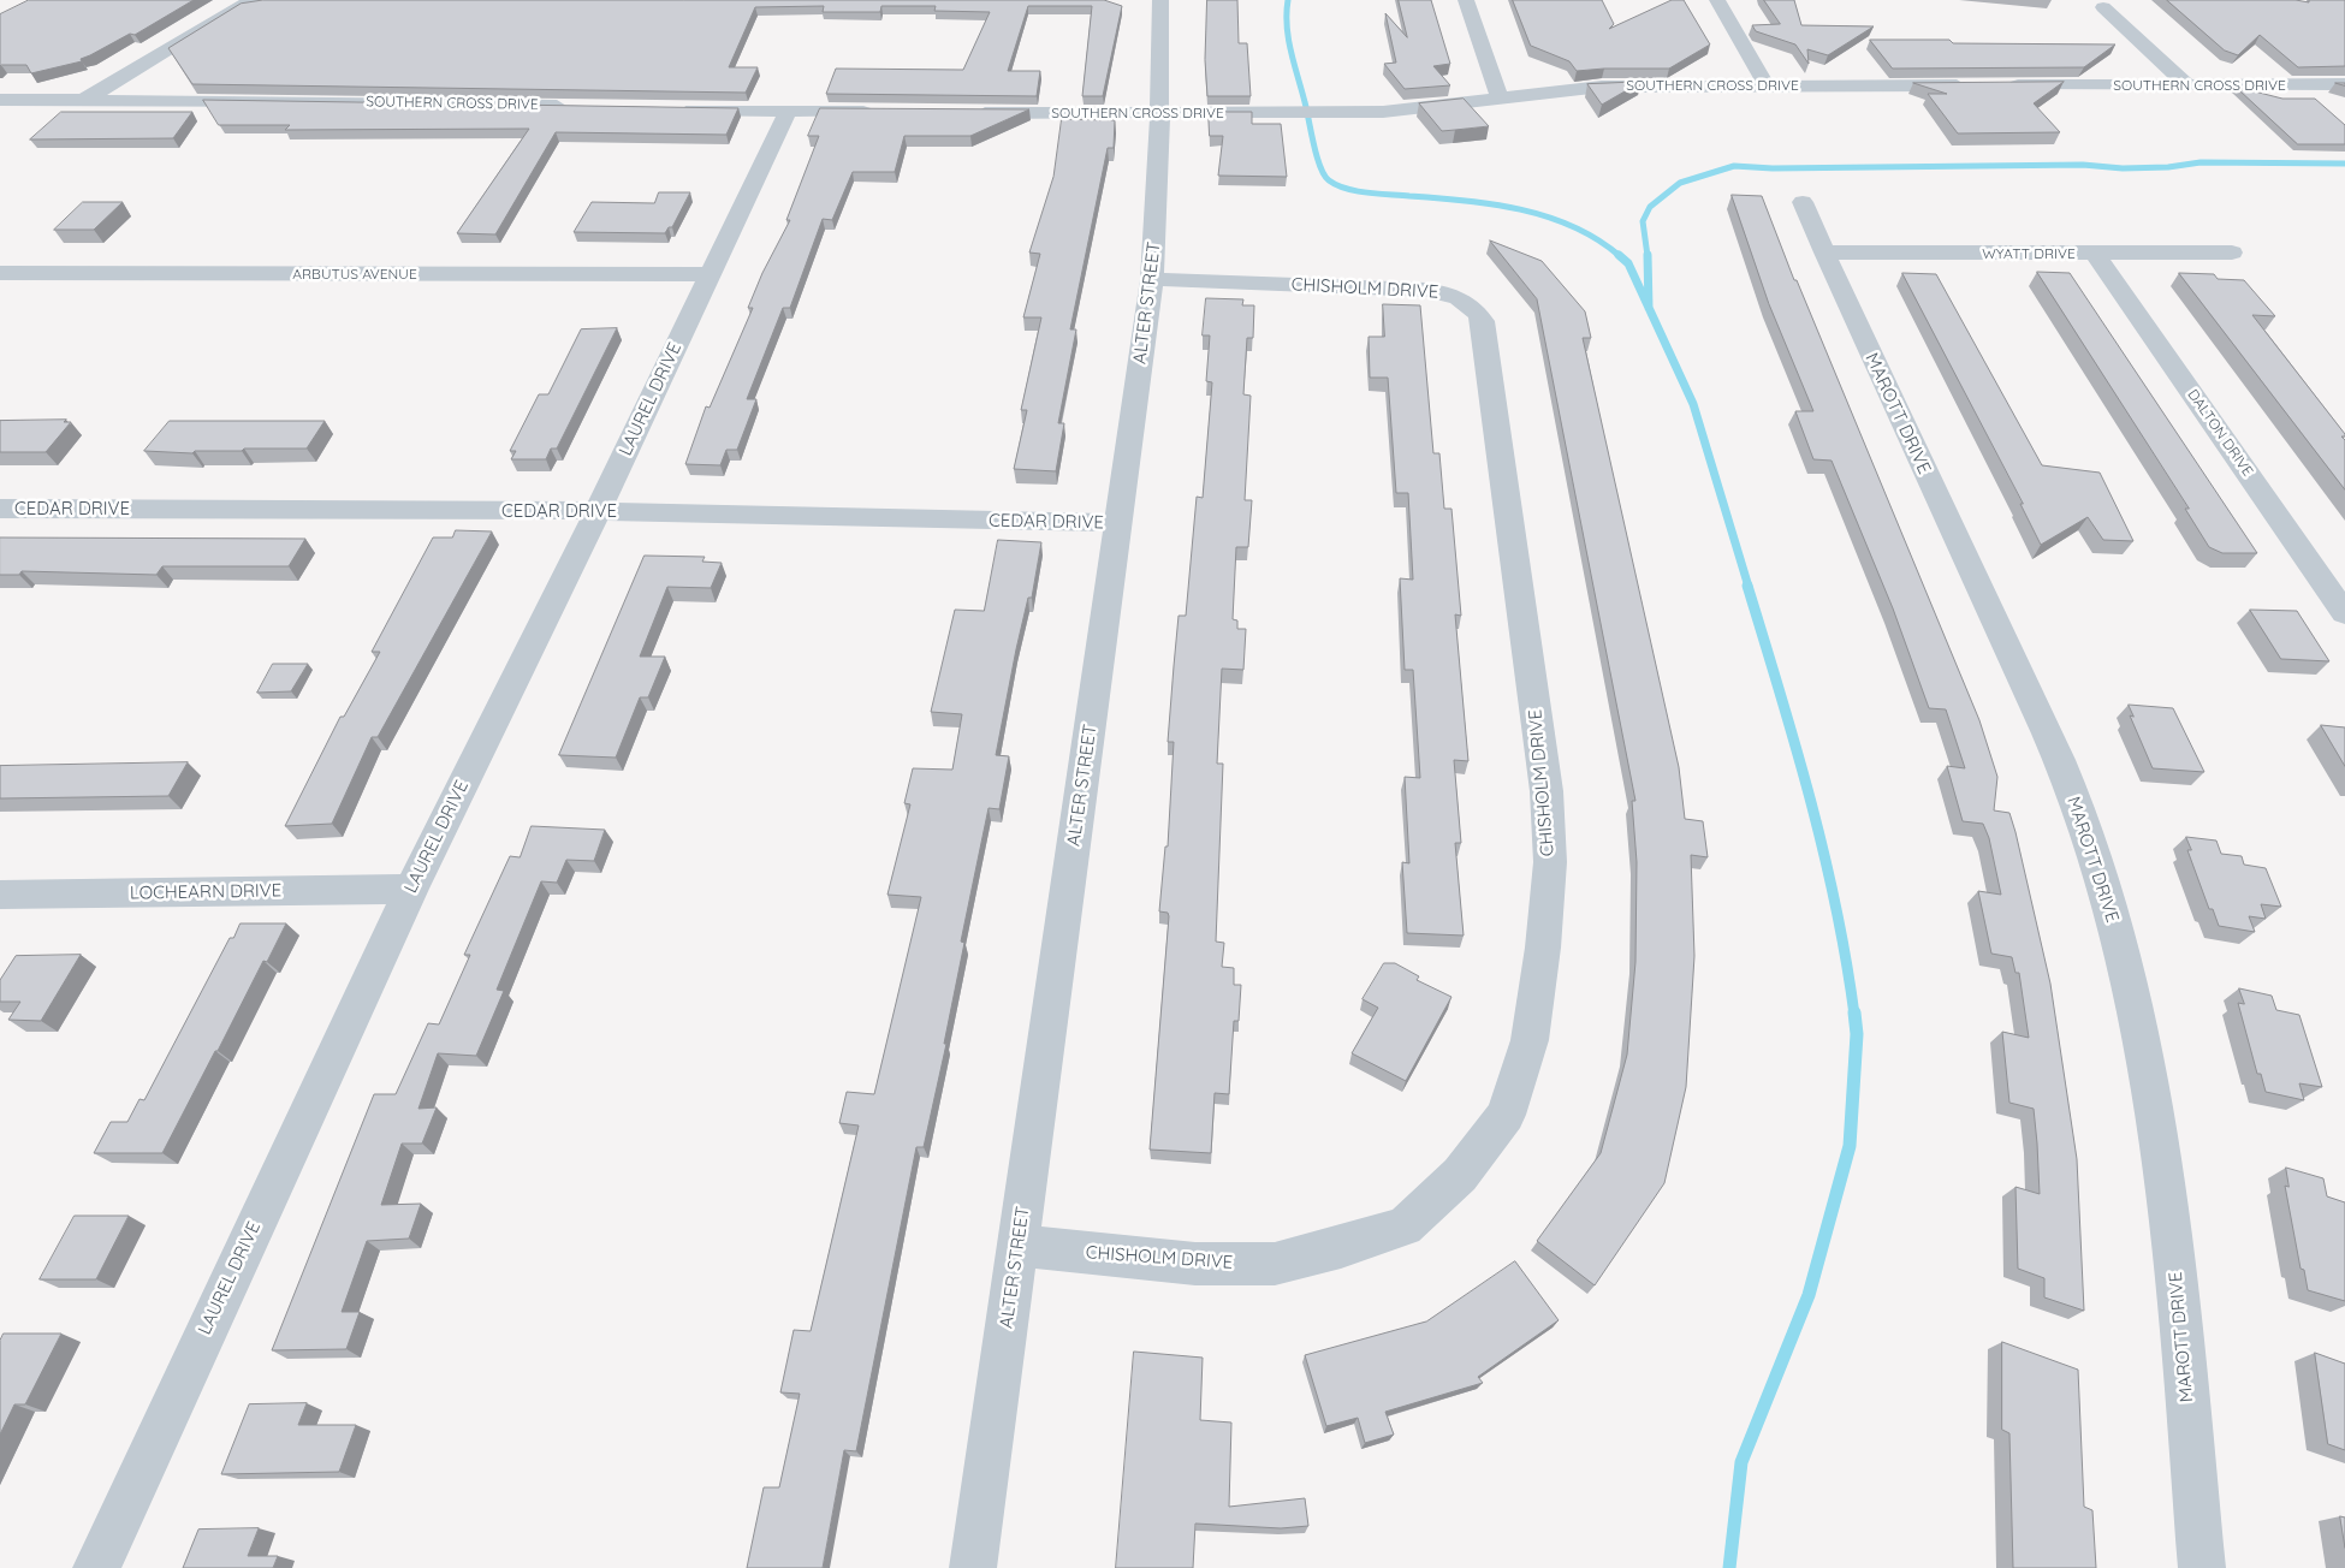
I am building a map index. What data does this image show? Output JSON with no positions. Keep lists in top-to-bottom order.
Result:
{
  "streets": {
    "street": [
      "SOUTHERN CROSS DRIVE",
      "WYATT DRIVE",
      "ARBUTUS AVENUE",
      "CHISHOLM DRIVE",
      "ALTER STREET",
      "LAUREL DRIVE",
      "MAROTT DRIVE",
      "DALTON DRIVE",
      "CEDAR DRIVE",
      "LOCHEARN DRIVE"
    ]
  },
  "crossings": [
    ["SOUTHERN CROSS DRIVE", "ALTER STREET"],
    ["WYATT DRIVE", "MAROTT DRIVE"],
    ["WYATT DRIVE", "DALTON DRIVE"],
    ["ARBUTUS AVENUE", "LAUREL DRIVE"],
    ["CHISHOLM DRIVE", "ALTER STREET"],
    ["ALTER STREET", "CEDAR DRIVE"],
    ["LAUREL DRIVE", "CEDAR DRIVE"],
    ["LAUREL DRIVE", "LOCHEARN DRIVE"]
  ]
}
